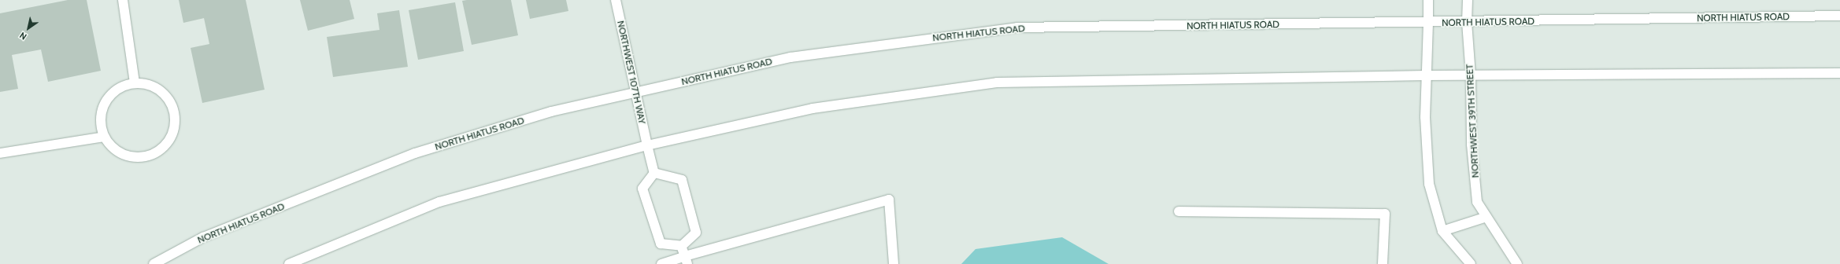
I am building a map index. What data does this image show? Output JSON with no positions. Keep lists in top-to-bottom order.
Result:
{
  "streets": {
    "main road": ["NORTH HIATUS ROAD", "NORTHWEST 107TH WAY", "NORTHWEST 39TH STREET"]
  },
  "crossings": [
    ["NORTH HIATUS ROAD", "NORTHWEST 107TH WAY"],
    ["NORTH HIATUS ROAD", "NORTHWEST 39TH STREET"]
  ],
  "north": "bottom left"
}
